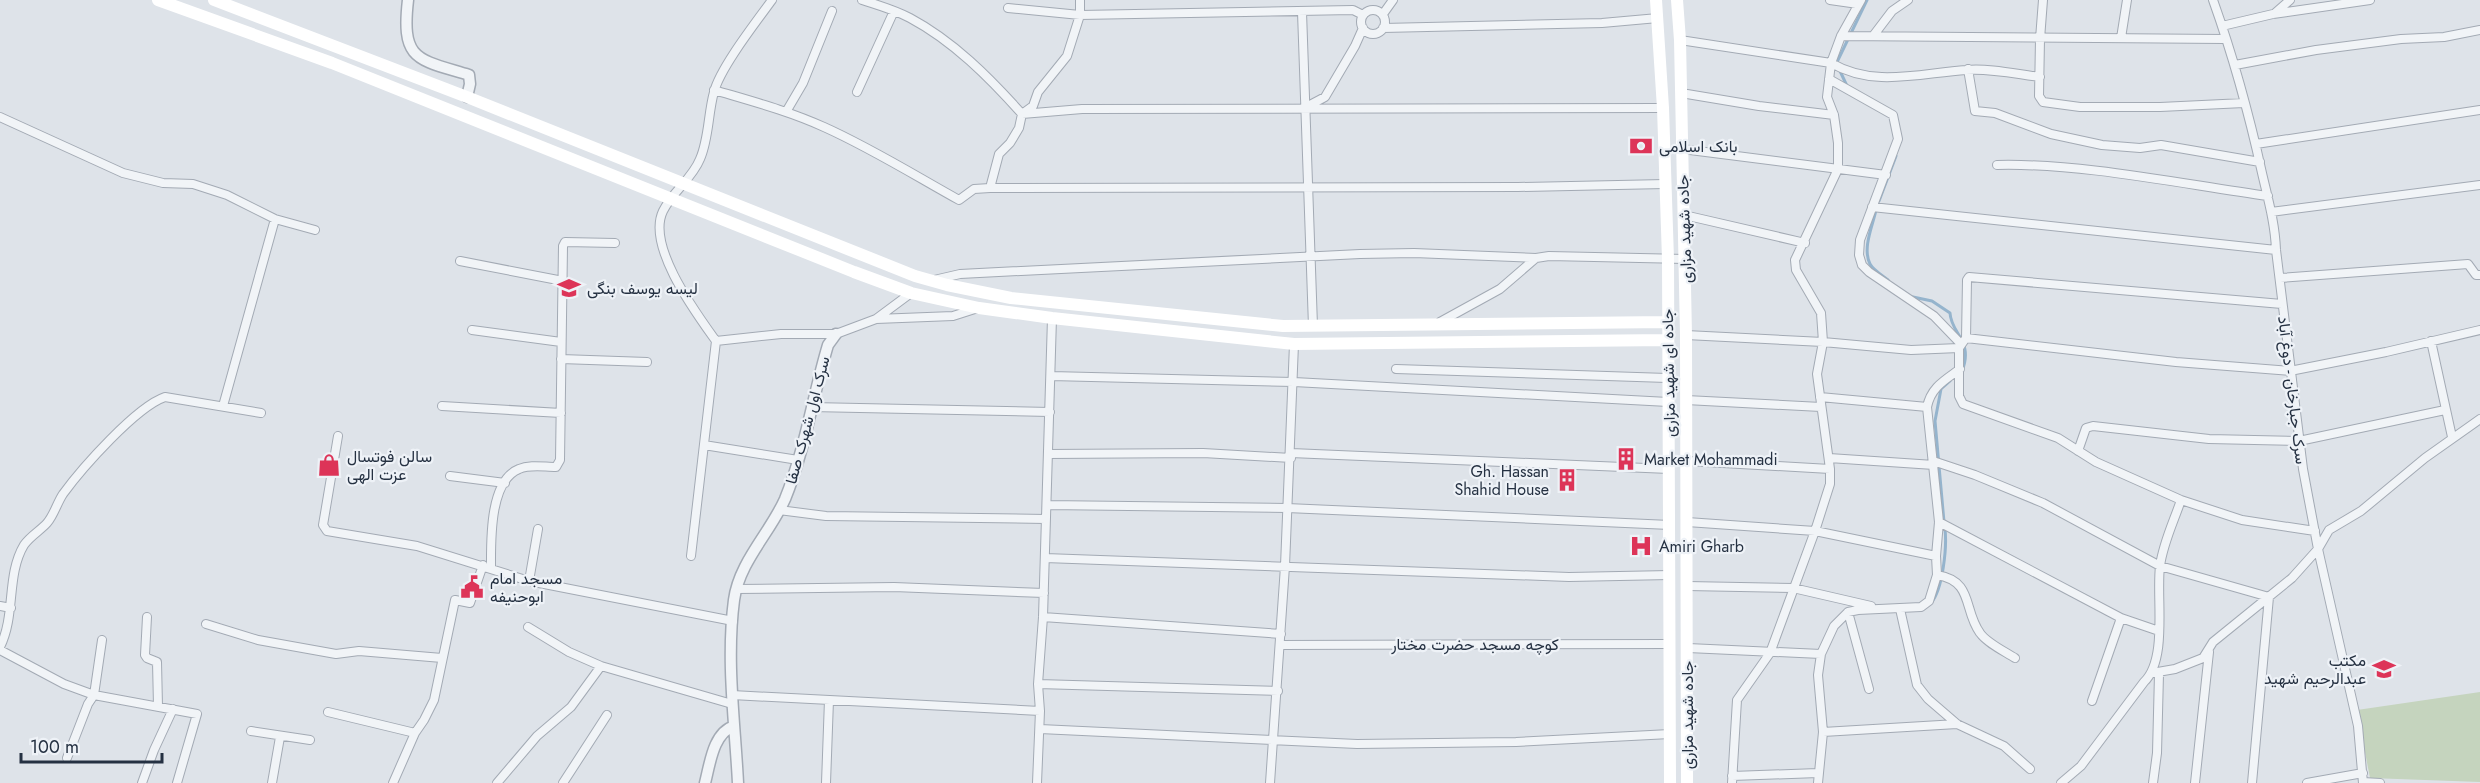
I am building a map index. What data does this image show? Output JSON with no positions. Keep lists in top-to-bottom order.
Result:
{
  "streets": {
    "main road": ["جاده شهید مزاری", "جاده ای شهید مزاری"],
    "street": ["سرک جبارخان - دوغ آباد", "سرک اول شهرک صفا", "کوچه مسجد حضرت مختار"]
  },
  "crossings": [
    ["جاده ای شهید مزاری", "کوچه مسجد حضرت مختار"]
  ],
  "places": {
    "bank": ["بانک اسلامی"],
    "school or university": ["لیسه یوسف بنگی", "مکتب عبدالرحیم شهید"],
    "building": ["Market Mohammadi", "Gh. Hassan Shahid House"],
    "shop": ["سالن فوتسال عزت الهی"],
    "hospital": ["Amiri Gharb"],
    "public building": ["مسجد امام ابوحنیفه"]
  },
  "scale_bar": "100 m"
}
